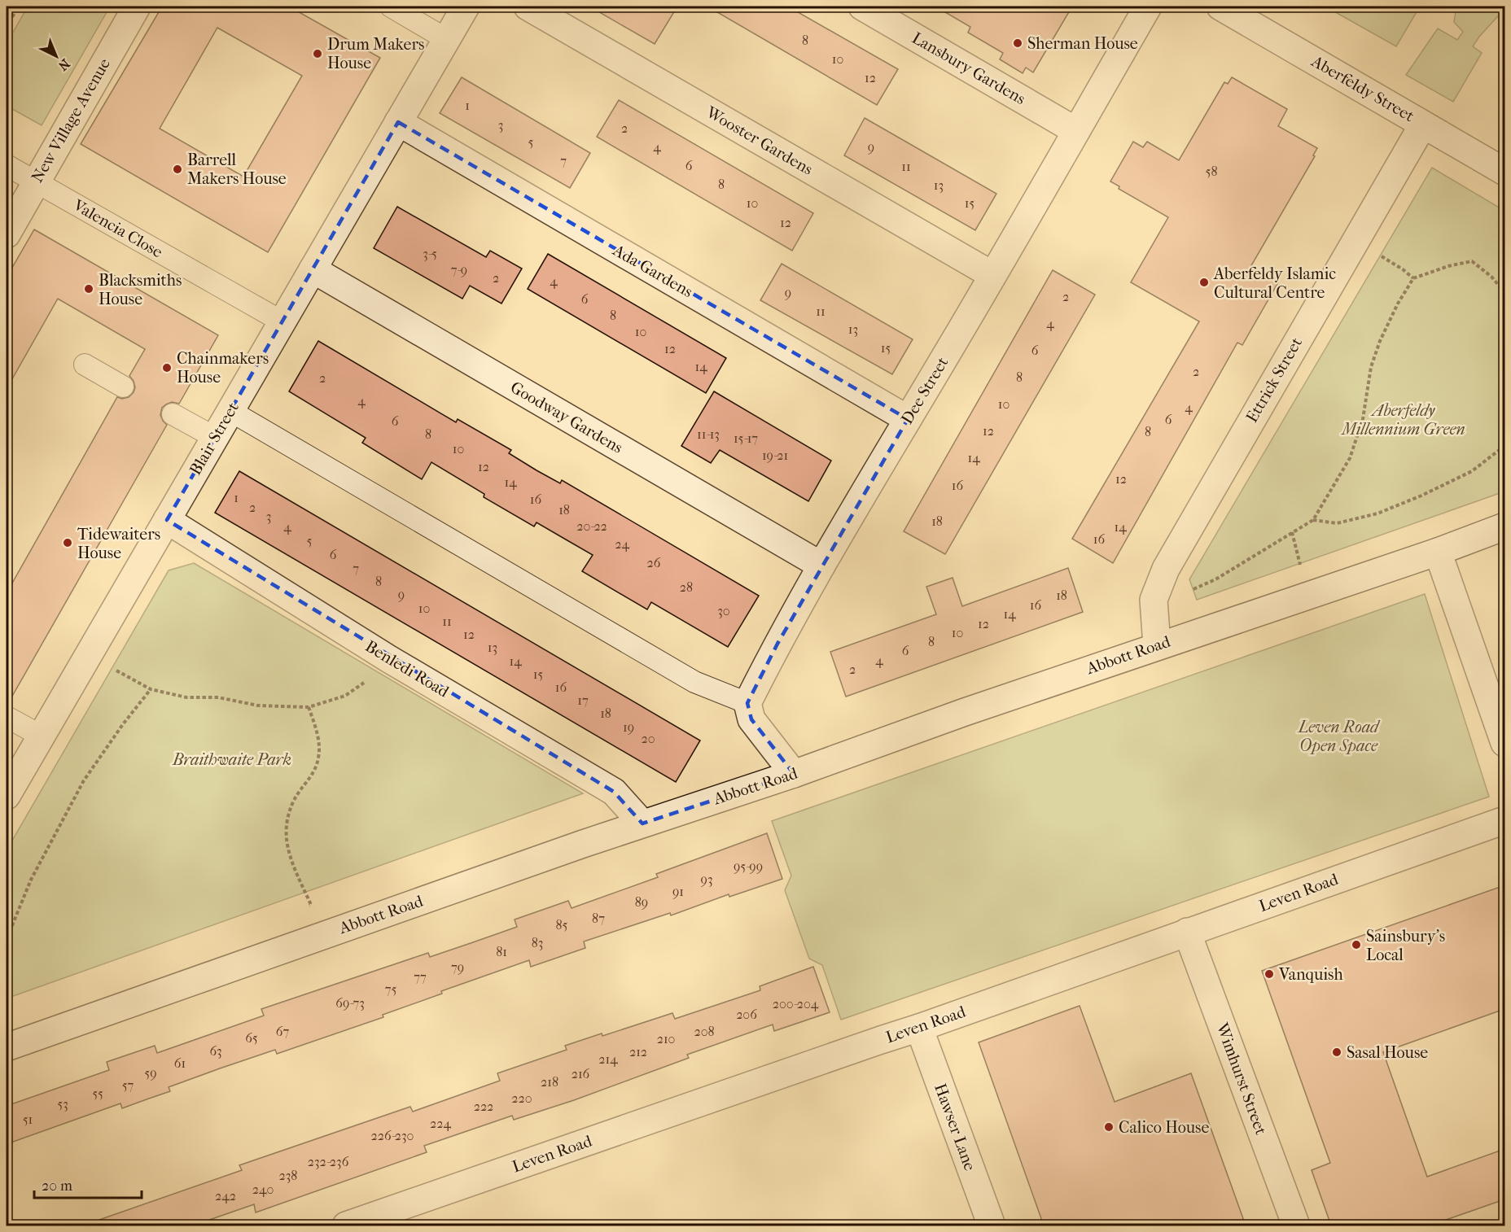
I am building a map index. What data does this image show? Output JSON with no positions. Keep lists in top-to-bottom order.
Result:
{
  "streets": {
    "street": [
      "Lansbury Gardens",
      "Aberfeldy Street",
      "New Village Avenue",
      "Wooster Gardens",
      "Ada Gardens",
      "Ettrick Street",
      "Dee Street",
      "Goodway Gardens",
      "Blair Street",
      "Abbott Road",
      "Benledi Road",
      "Leven Road",
      "Wimhurst Street",
      "Hawser Lane"
    ],
    "lane": ["Valencia Close"]
  },
  "crossings": [
    ["Lansbury Gardens", "Dee Street"],
    ["Aberfeldy Street", "Ettrick Street"],
    ["New Village Avenue", "Valencia Close"],
    ["Wooster Gardens", "Dee Street"],
    ["Valencia Close", "Blair Street"],
    ["Ada Gardens", "Dee Street"],
    ["Ada Gardens", "Blair Street"],
    ["Ettrick Street", "Abbott Road"],
    ["Dee Street", "Goodway Gardens"],
    ["Goodway Gardens", "Blair Street"],
    ["Blair Street", "Benledi Road"],
    ["Abbott Road", "Benledi Road"],
    ["Leven Road", "Wimhurst Street"],
    ["Leven Road", "Hawser Lane"]
  ],
  "parks": ["Aberfeldy Millennium Green", "Leven Road Open Space", "Braithwaite Park"],
  "places": [
    "Sherman House",
    "Drum Makers House",
    "Barrell Makers House",
    "Aberfeldy Islamic Cultural Centre",
    "Blacksmiths House",
    "Chainmakers House",
    "Tidewaiters House",
    "Sainsbury's Local",
    "Vanquish",
    "Sasal House",
    "Calico House"
  ],
  "house_numbers": [
    "8",
    "10",
    "12",
    "1",
    "3",
    "2",
    "5",
    "4",
    "9",
    "7",
    "6",
    "11",
    "58",
    "8",
    "13",
    "10",
    "15",
    "12",
    "3-5",
    "7-9",
    "2",
    "4",
    "9",
    "2",
    "6",
    "11",
    "8",
    "4",
    "13",
    "10",
    "15",
    "12",
    "6",
    "14",
    "2",
    "8",
    "2",
    "4",
    "10",
    "4",
    "6",
    "6",
    "12",
    "8",
    "8",
    "11-13",
    "15-17",
    "10",
    "19-21",
    "14",
    "12",
    "12",
    "14",
    "16",
    "1",
    "16",
    "2",
    "18",
    "3",
    "18",
    "20-22",
    "4",
    "14",
    "16",
    "5",
    "24",
    "6",
    "26",
    "7",
    "8",
    "28",
    "9",
    "18",
    "16",
    "10",
    "30",
    "14",
    "11",
    "12",
    "10",
    "12",
    "8",
    "13",
    "6",
    "4",
    "14",
    "2",
    "15",
    "16",
    "17",
    "18",
    "19",
    "20",
    "95-99",
    "93",
    "91",
    "89",
    "87",
    "85",
    "83",
    "81",
    "79",
    "77",
    "75",
    "69-73",
    "200-204",
    "206",
    "67",
    "208",
    "65",
    "210",
    "63",
    "212",
    "214",
    "61",
    "59",
    "216",
    "218",
    "57",
    "55",
    "220",
    "53",
    "222",
    "51",
    "224",
    "226-230",
    "232-236",
    "238",
    "240",
    "242"
  ],
  "scale_bar": "20 m",
  "north": "bottom right"
}
